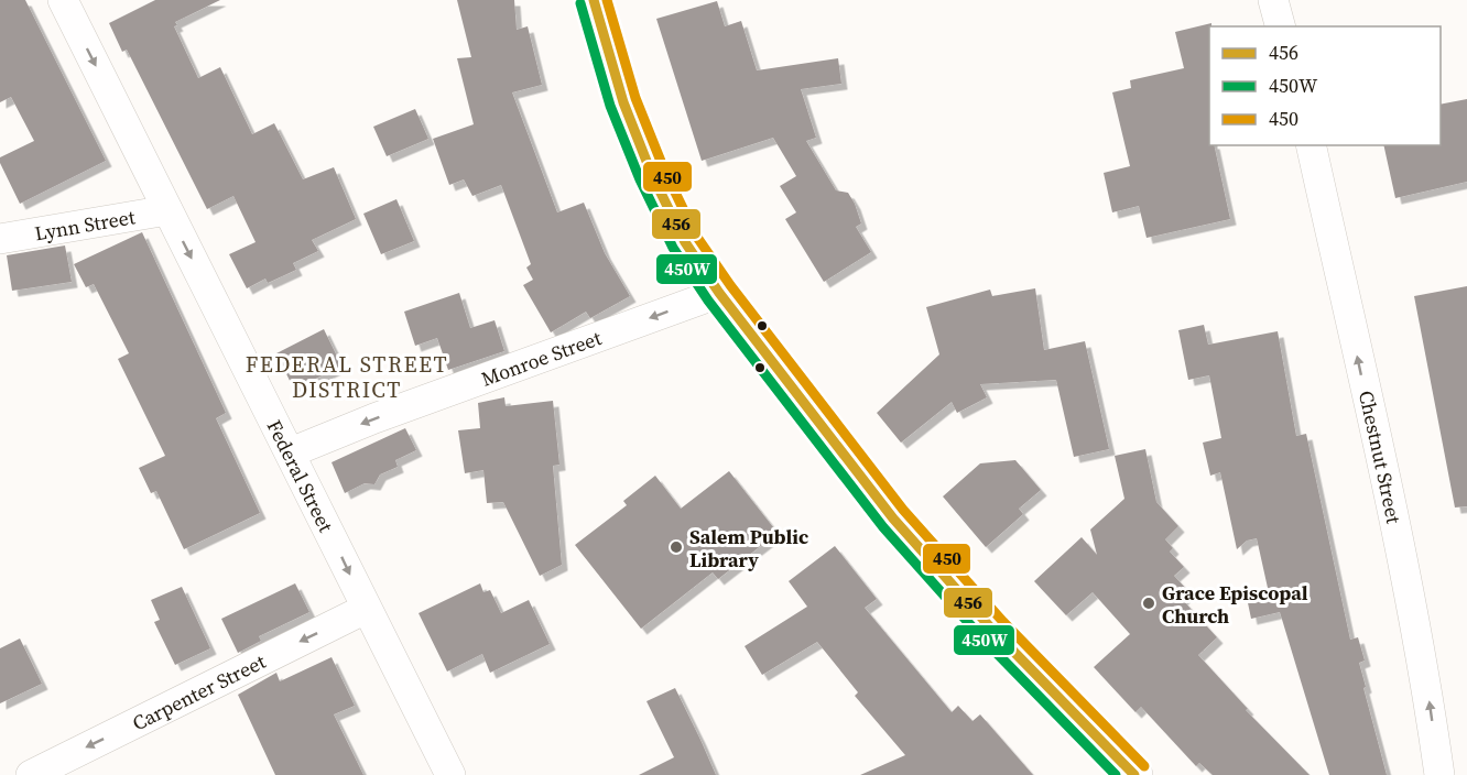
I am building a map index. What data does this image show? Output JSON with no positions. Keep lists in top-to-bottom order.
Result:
{
  "streets": {
    "street": [
      "Lynn Street",
      "Monroe Street",
      "Chestnut Street",
      "Federal Street",
      "Carpenter Street"
    ]
  },
  "crossings": [
    ["Lynn Street", "Federal Street"],
    ["Monroe Street", "Federal Street"],
    ["Federal Street", "Carpenter Street"]
  ],
  "one_way": [
    "Monroe Street",
    "Chestnut Street",
    "Federal Street",
    "Carpenter Street"
  ],
  "districts": ["FEDERAL STREET DISTRICT"],
  "places": ["Salem Public Library", "Grace Episcopal Church"],
  "lines": ["transit line 456", "transit line 450", "transit line 450W"],
  "legend": ["456", "450W", "450"]
}
